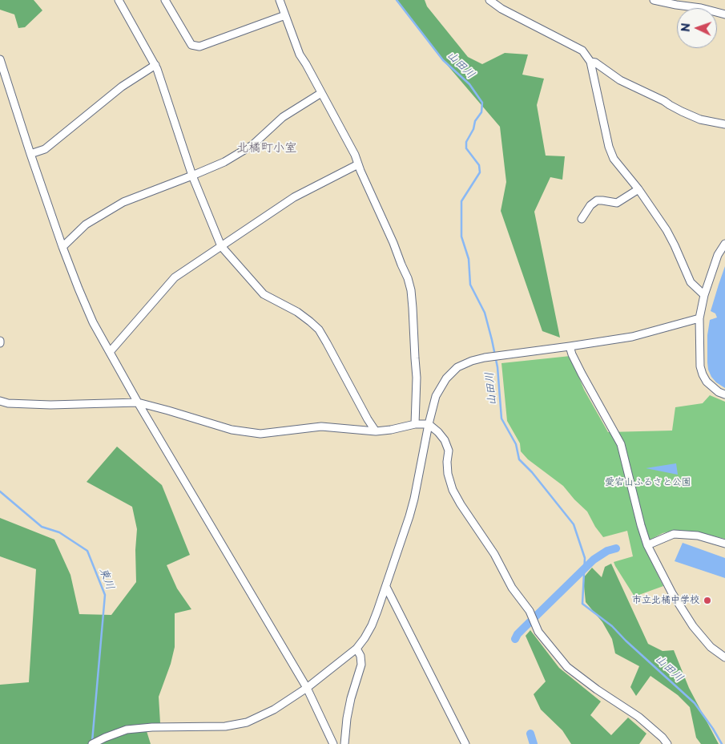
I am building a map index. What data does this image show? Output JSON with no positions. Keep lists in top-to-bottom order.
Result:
{
  "districts": ["北橘町小室"],
  "water": ["山田川", "東川"],
  "parks": ["愛宕山ふるさと公園"],
  "places": ["市立北橘中学校"],
  "north": "left"
}
